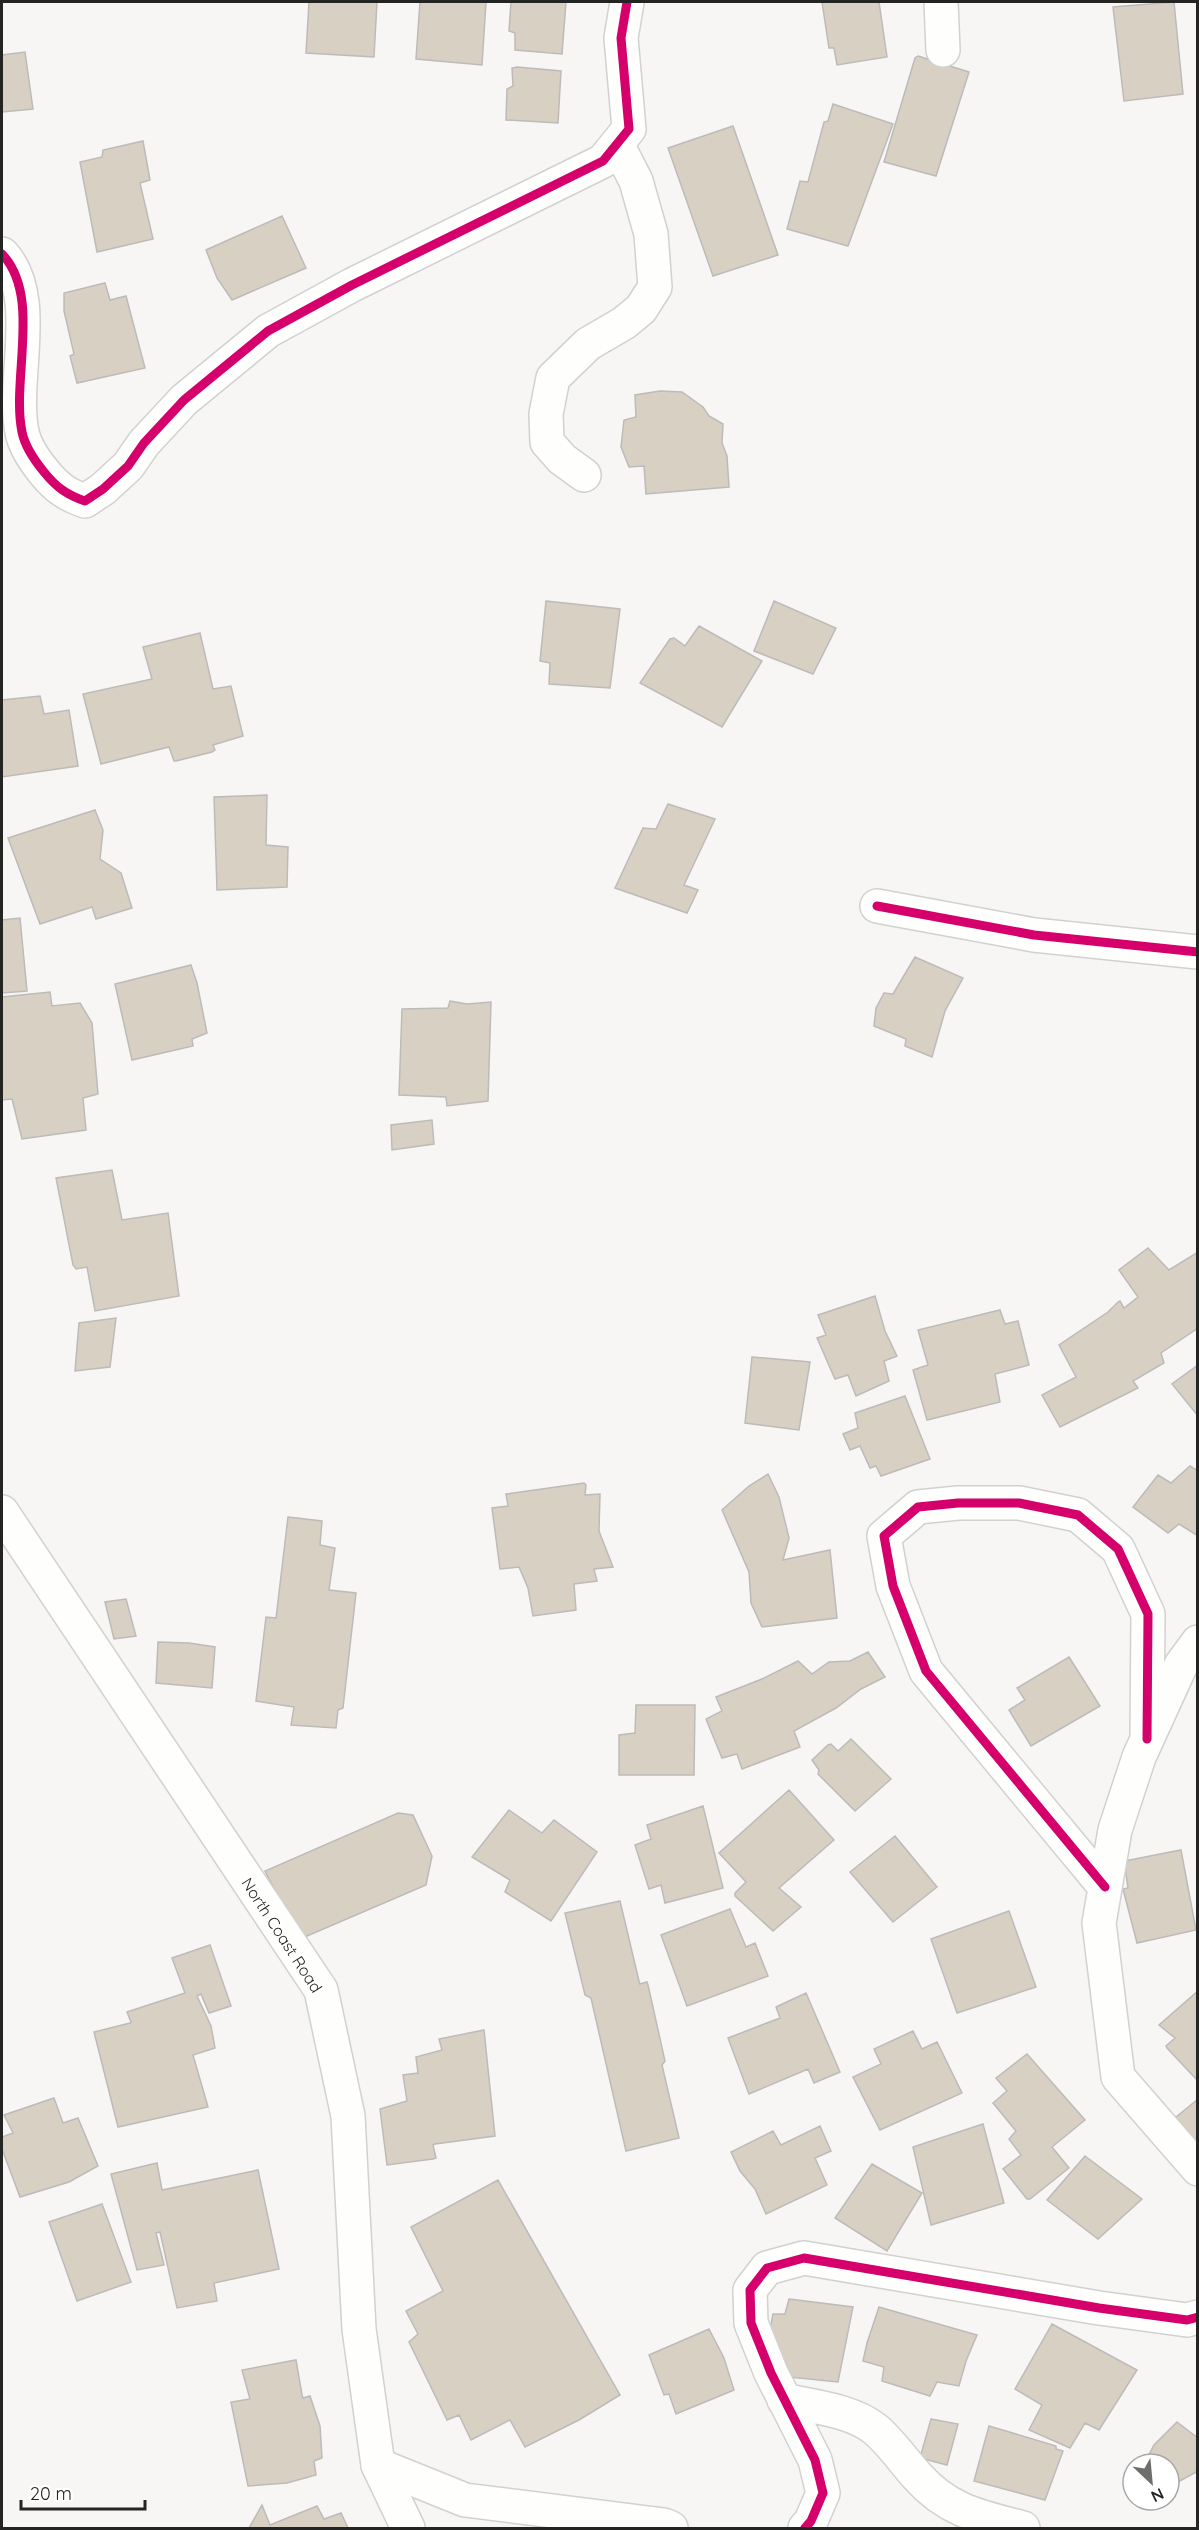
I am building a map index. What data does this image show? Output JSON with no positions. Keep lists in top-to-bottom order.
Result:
{
  "streets": {
    "street": ["North Coast Road"]
  },
  "scale_bar": "20 m",
  "north": "bottom right"
}
